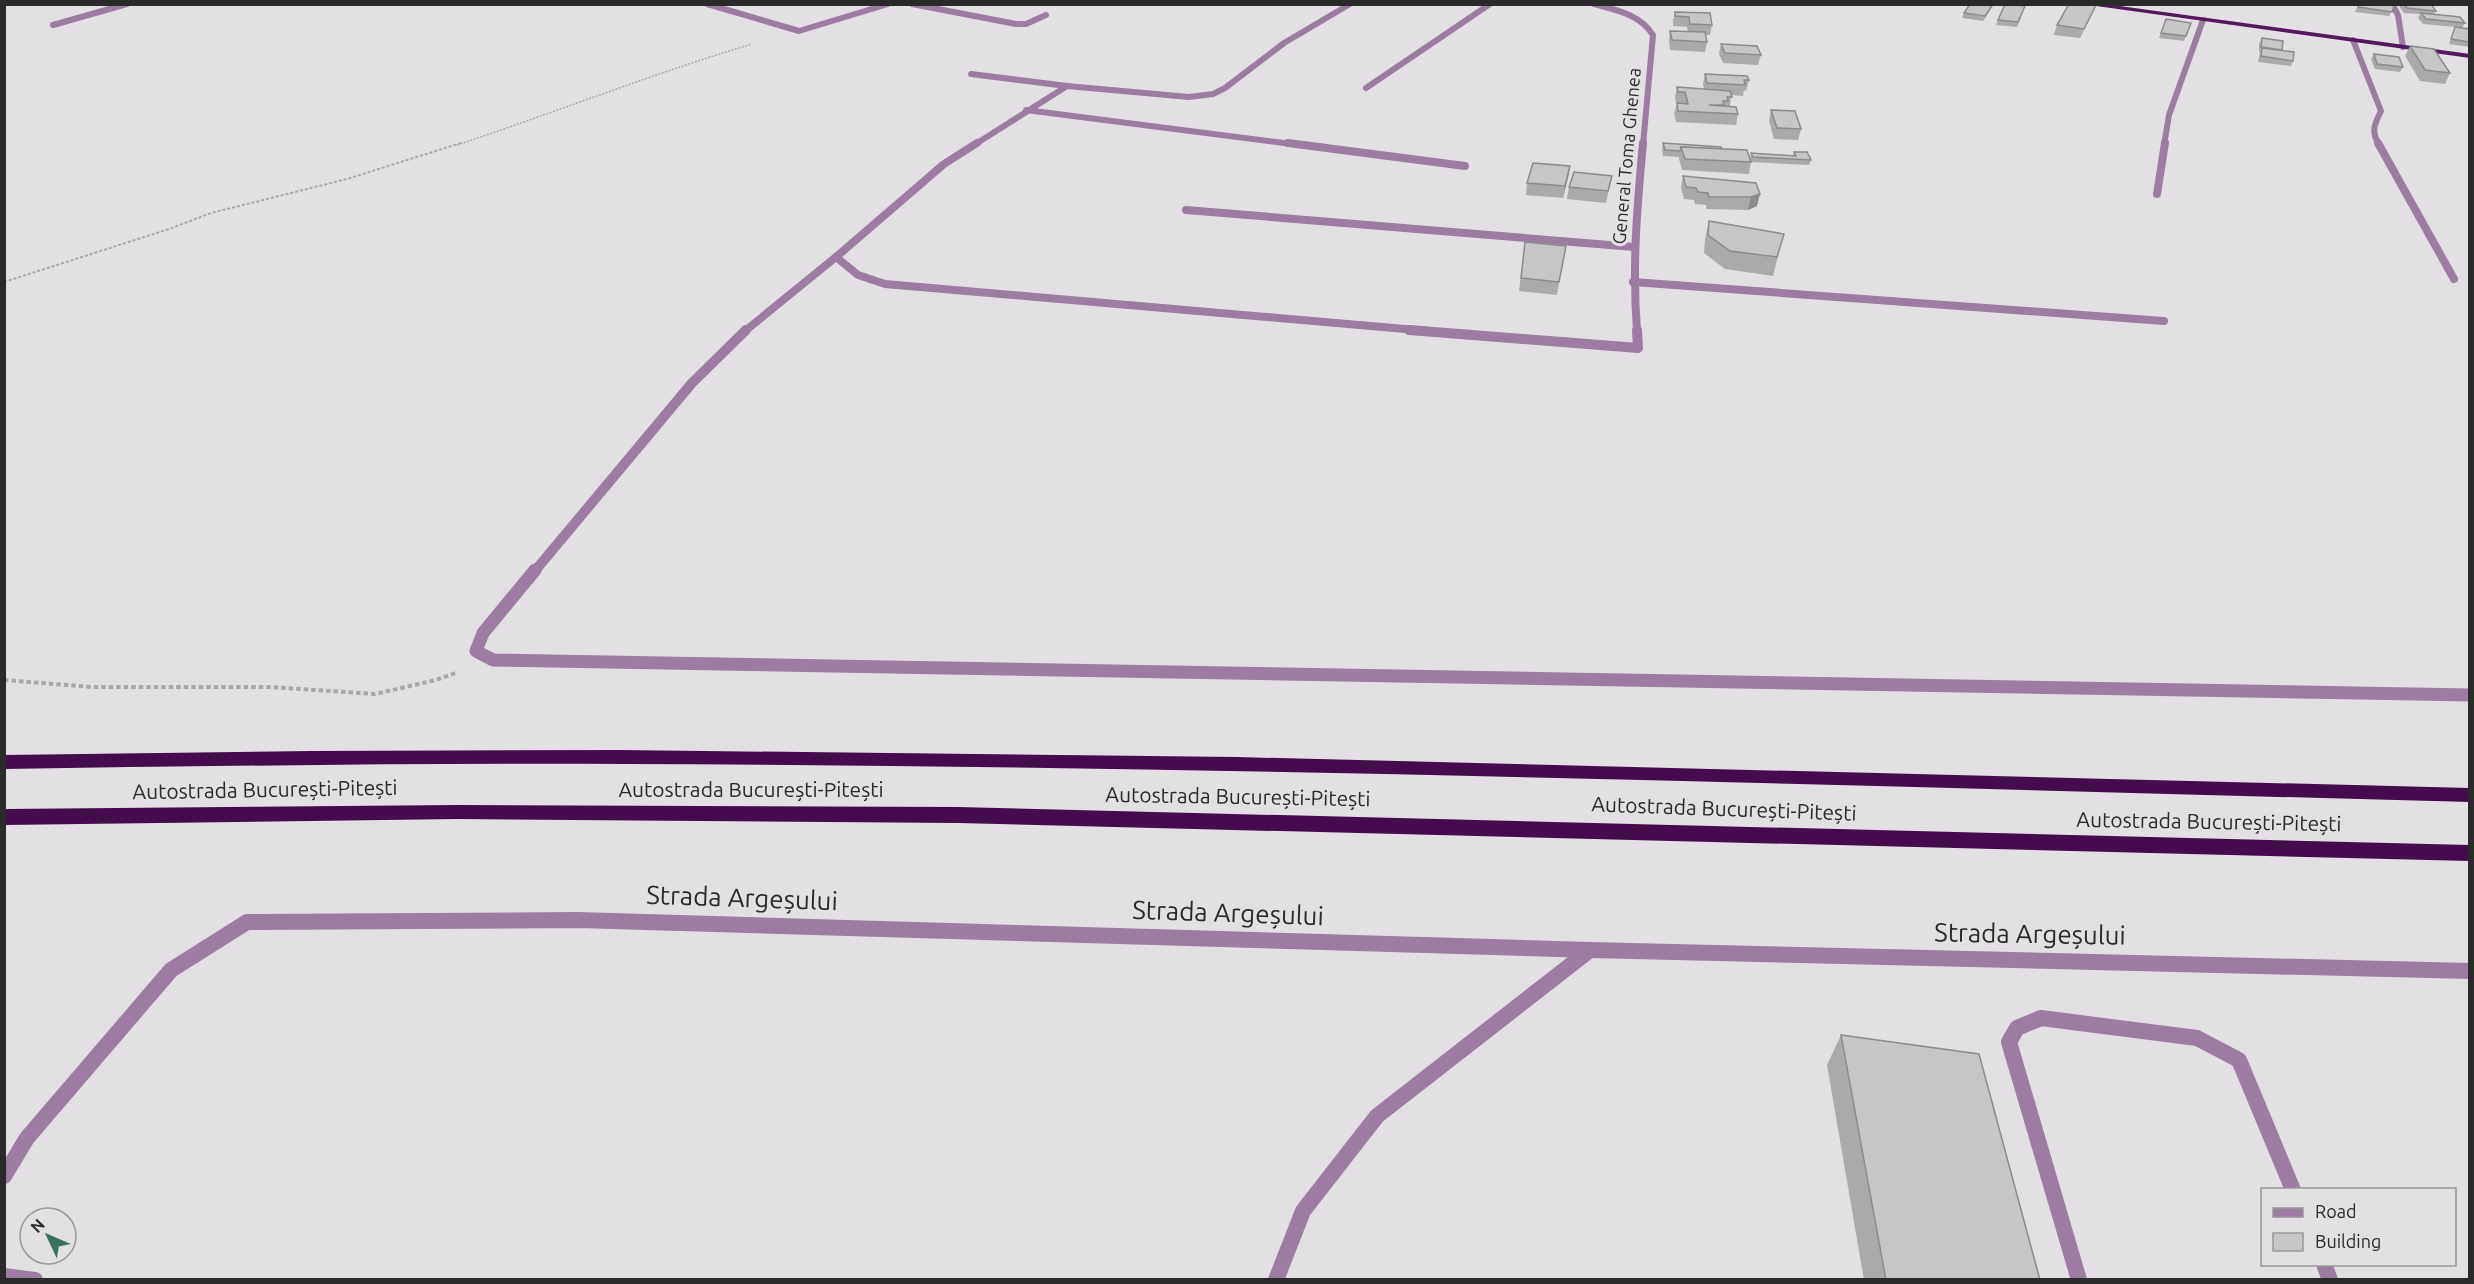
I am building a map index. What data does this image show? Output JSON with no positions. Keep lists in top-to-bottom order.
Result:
{
  "streets": {
    "highway": ["Autostrada București-Pitești"],
    "street": ["General Toma Ghenea", "Strada Argeșului"]
  },
  "legend": ["Road", "Building"],
  "north": "top left"
}
